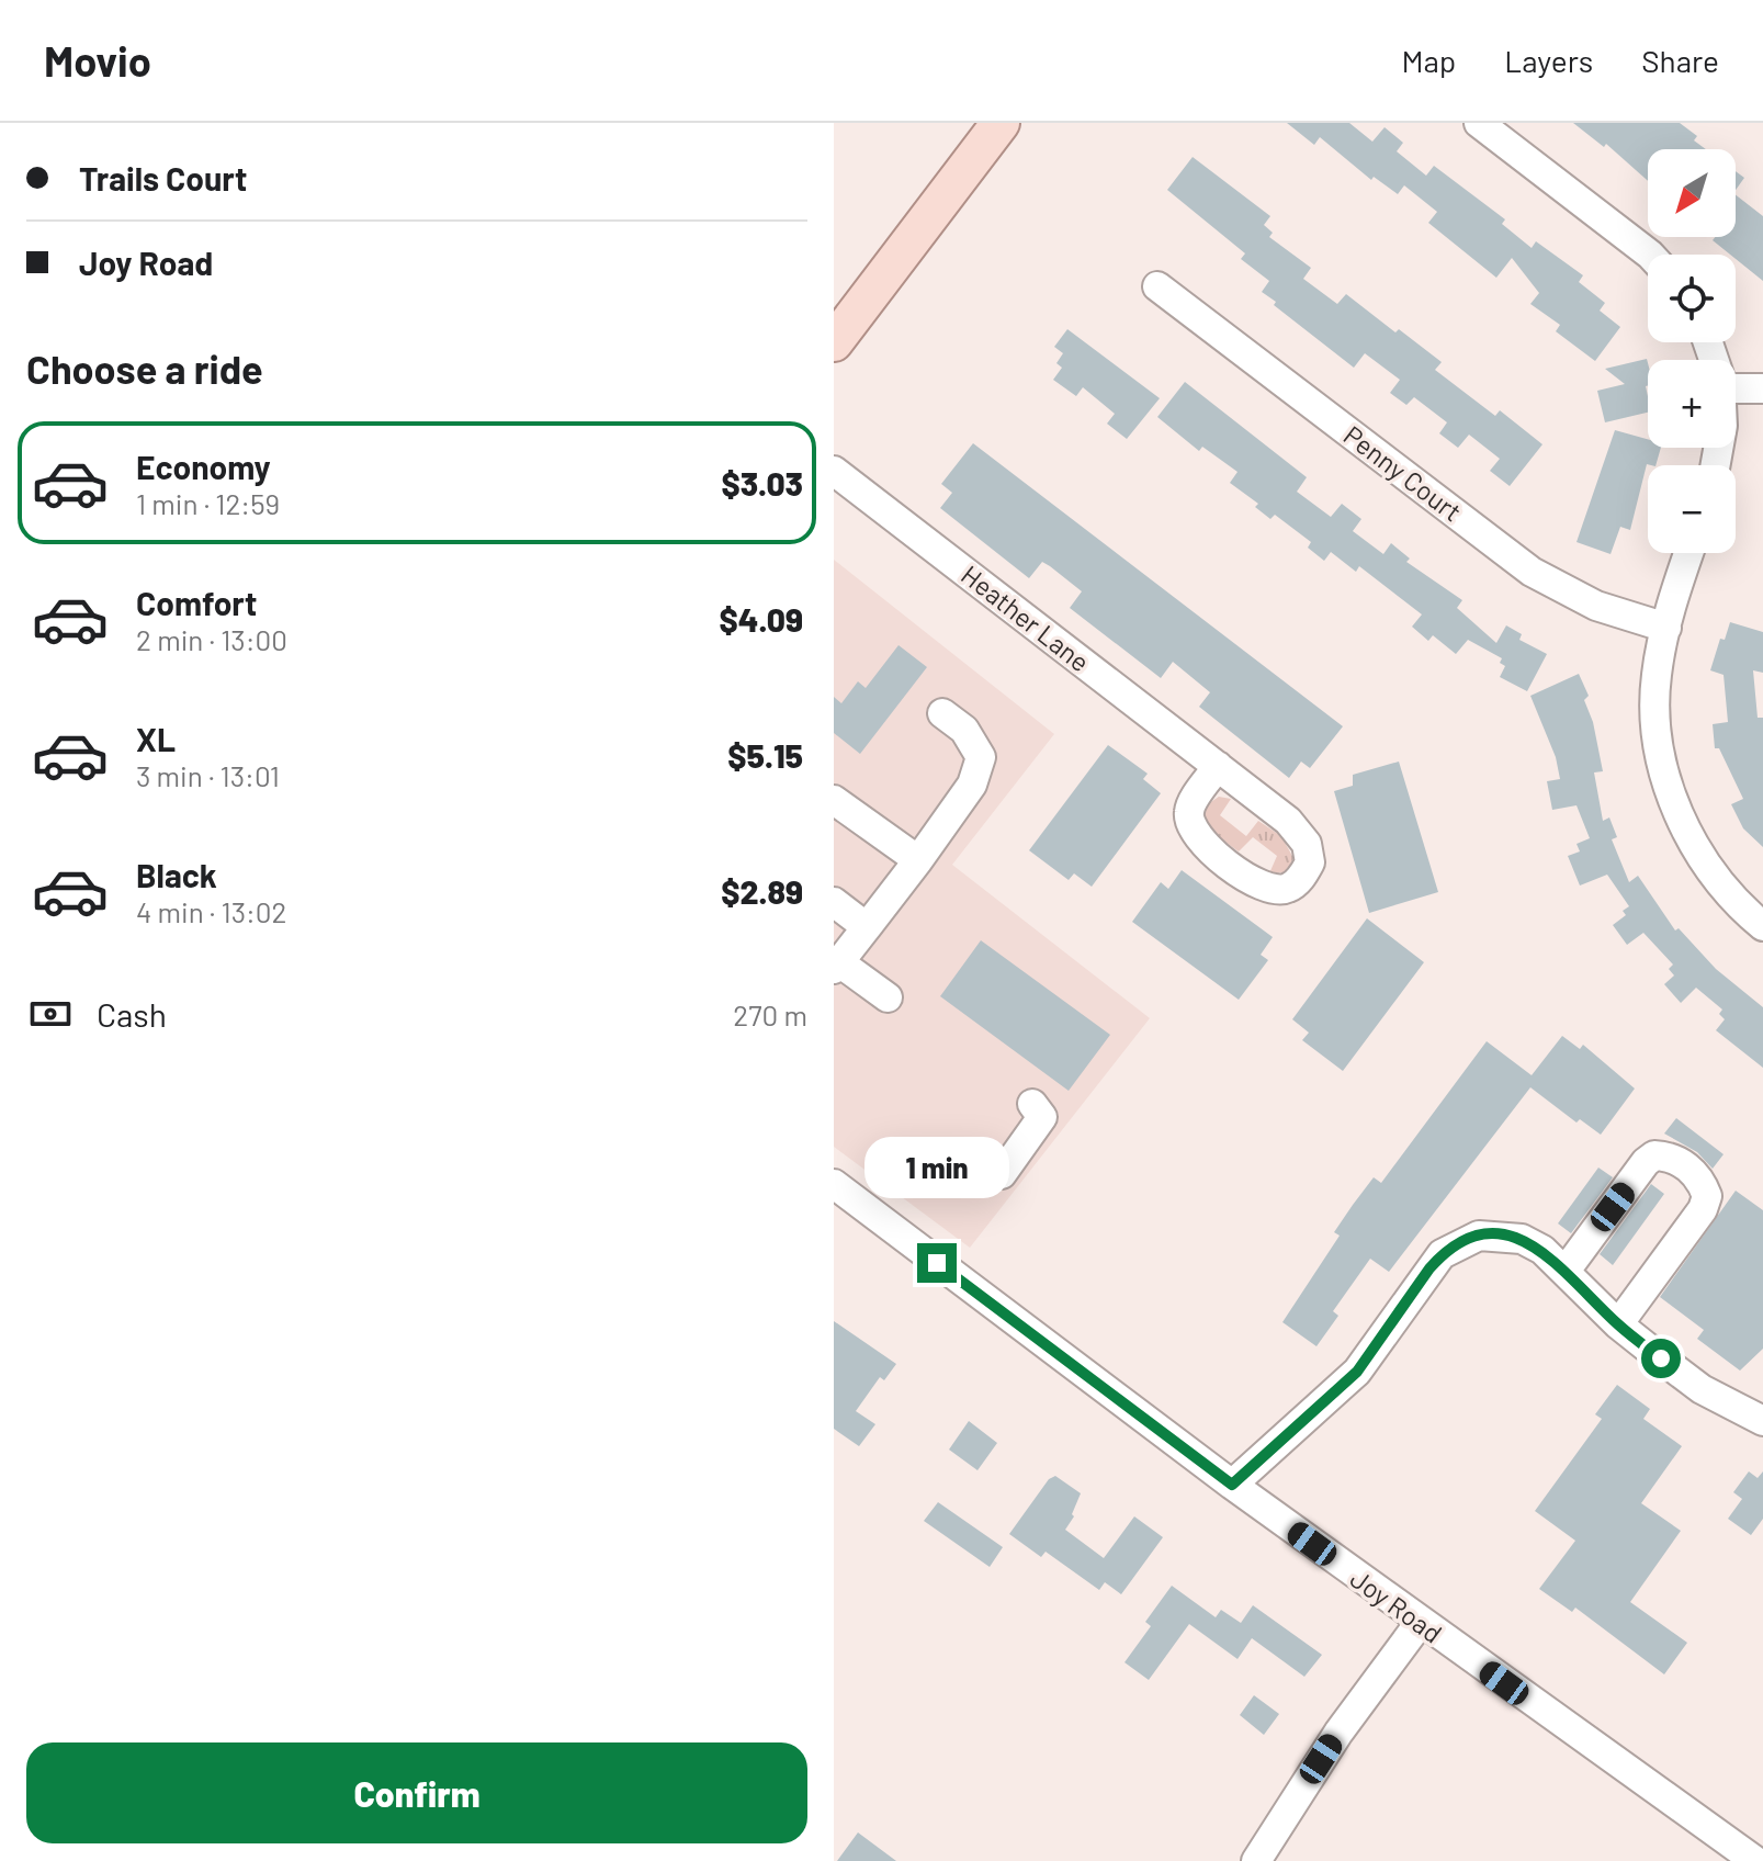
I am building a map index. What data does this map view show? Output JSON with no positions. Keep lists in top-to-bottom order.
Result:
{
  "streets": {
    "street": ["Penny Court", "Heather Lane", "Joy Road"]
  },
  "north": "bottom left",
  "page": {
    "header": "Movio",
    "nav": ["Map", "Layers", "Share"],
    "banner": ["Trails Court", "Joy Road"],
    "map_buttons": ["+", "−"],
    "heading": "Choose a ride",
    "list": [
      {
        "name": "Economy",
        "note": "1 min · 12:59",
        "value": "$3.03"
      },
      {
        "name": "Comfort",
        "note": "2 min · 13:00",
        "value": "$4.09"
      },
      {
        "name": "XL",
        "note": "3 min · 13:01",
        "value": "$5.15"
      },
      {
        "name": "Black",
        "note": "4 min · 13:02",
        "value": "$2.89"
      }
    ],
    "pay": ["Cash", "270 m"],
    "bubble": "1 min",
    "buttons": "Confirm"
  }
}
